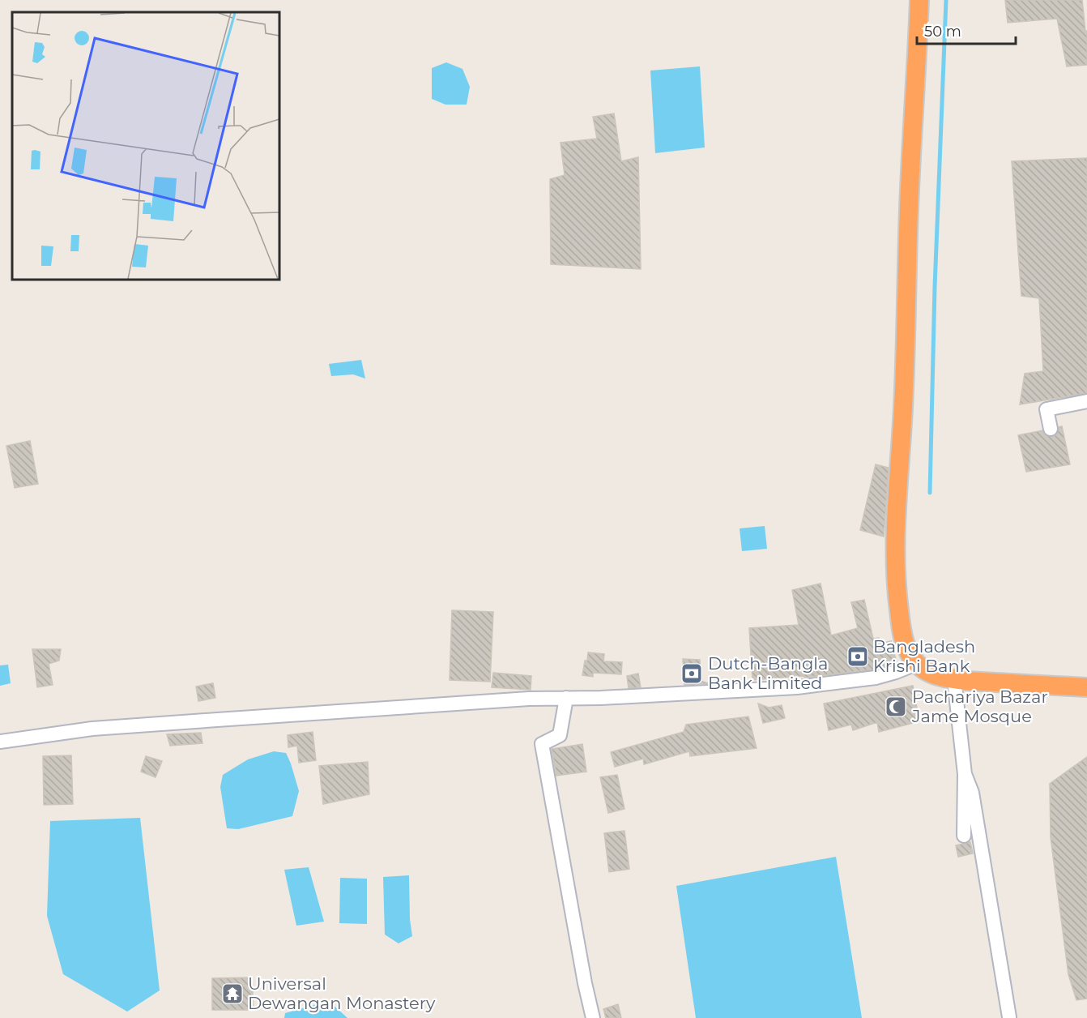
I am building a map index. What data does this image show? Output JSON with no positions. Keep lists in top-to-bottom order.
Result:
{
  "places": {
    "bank": ["Bangladesh Krishi Bank", "Dutch-Bangla Bank Limited"],
    "mosque": ["Pachariya Bazar Jame Mosque"],
    "temple": ["Universal Dewangan Monastery"]
  },
  "scale_bar": "50 m"
}
